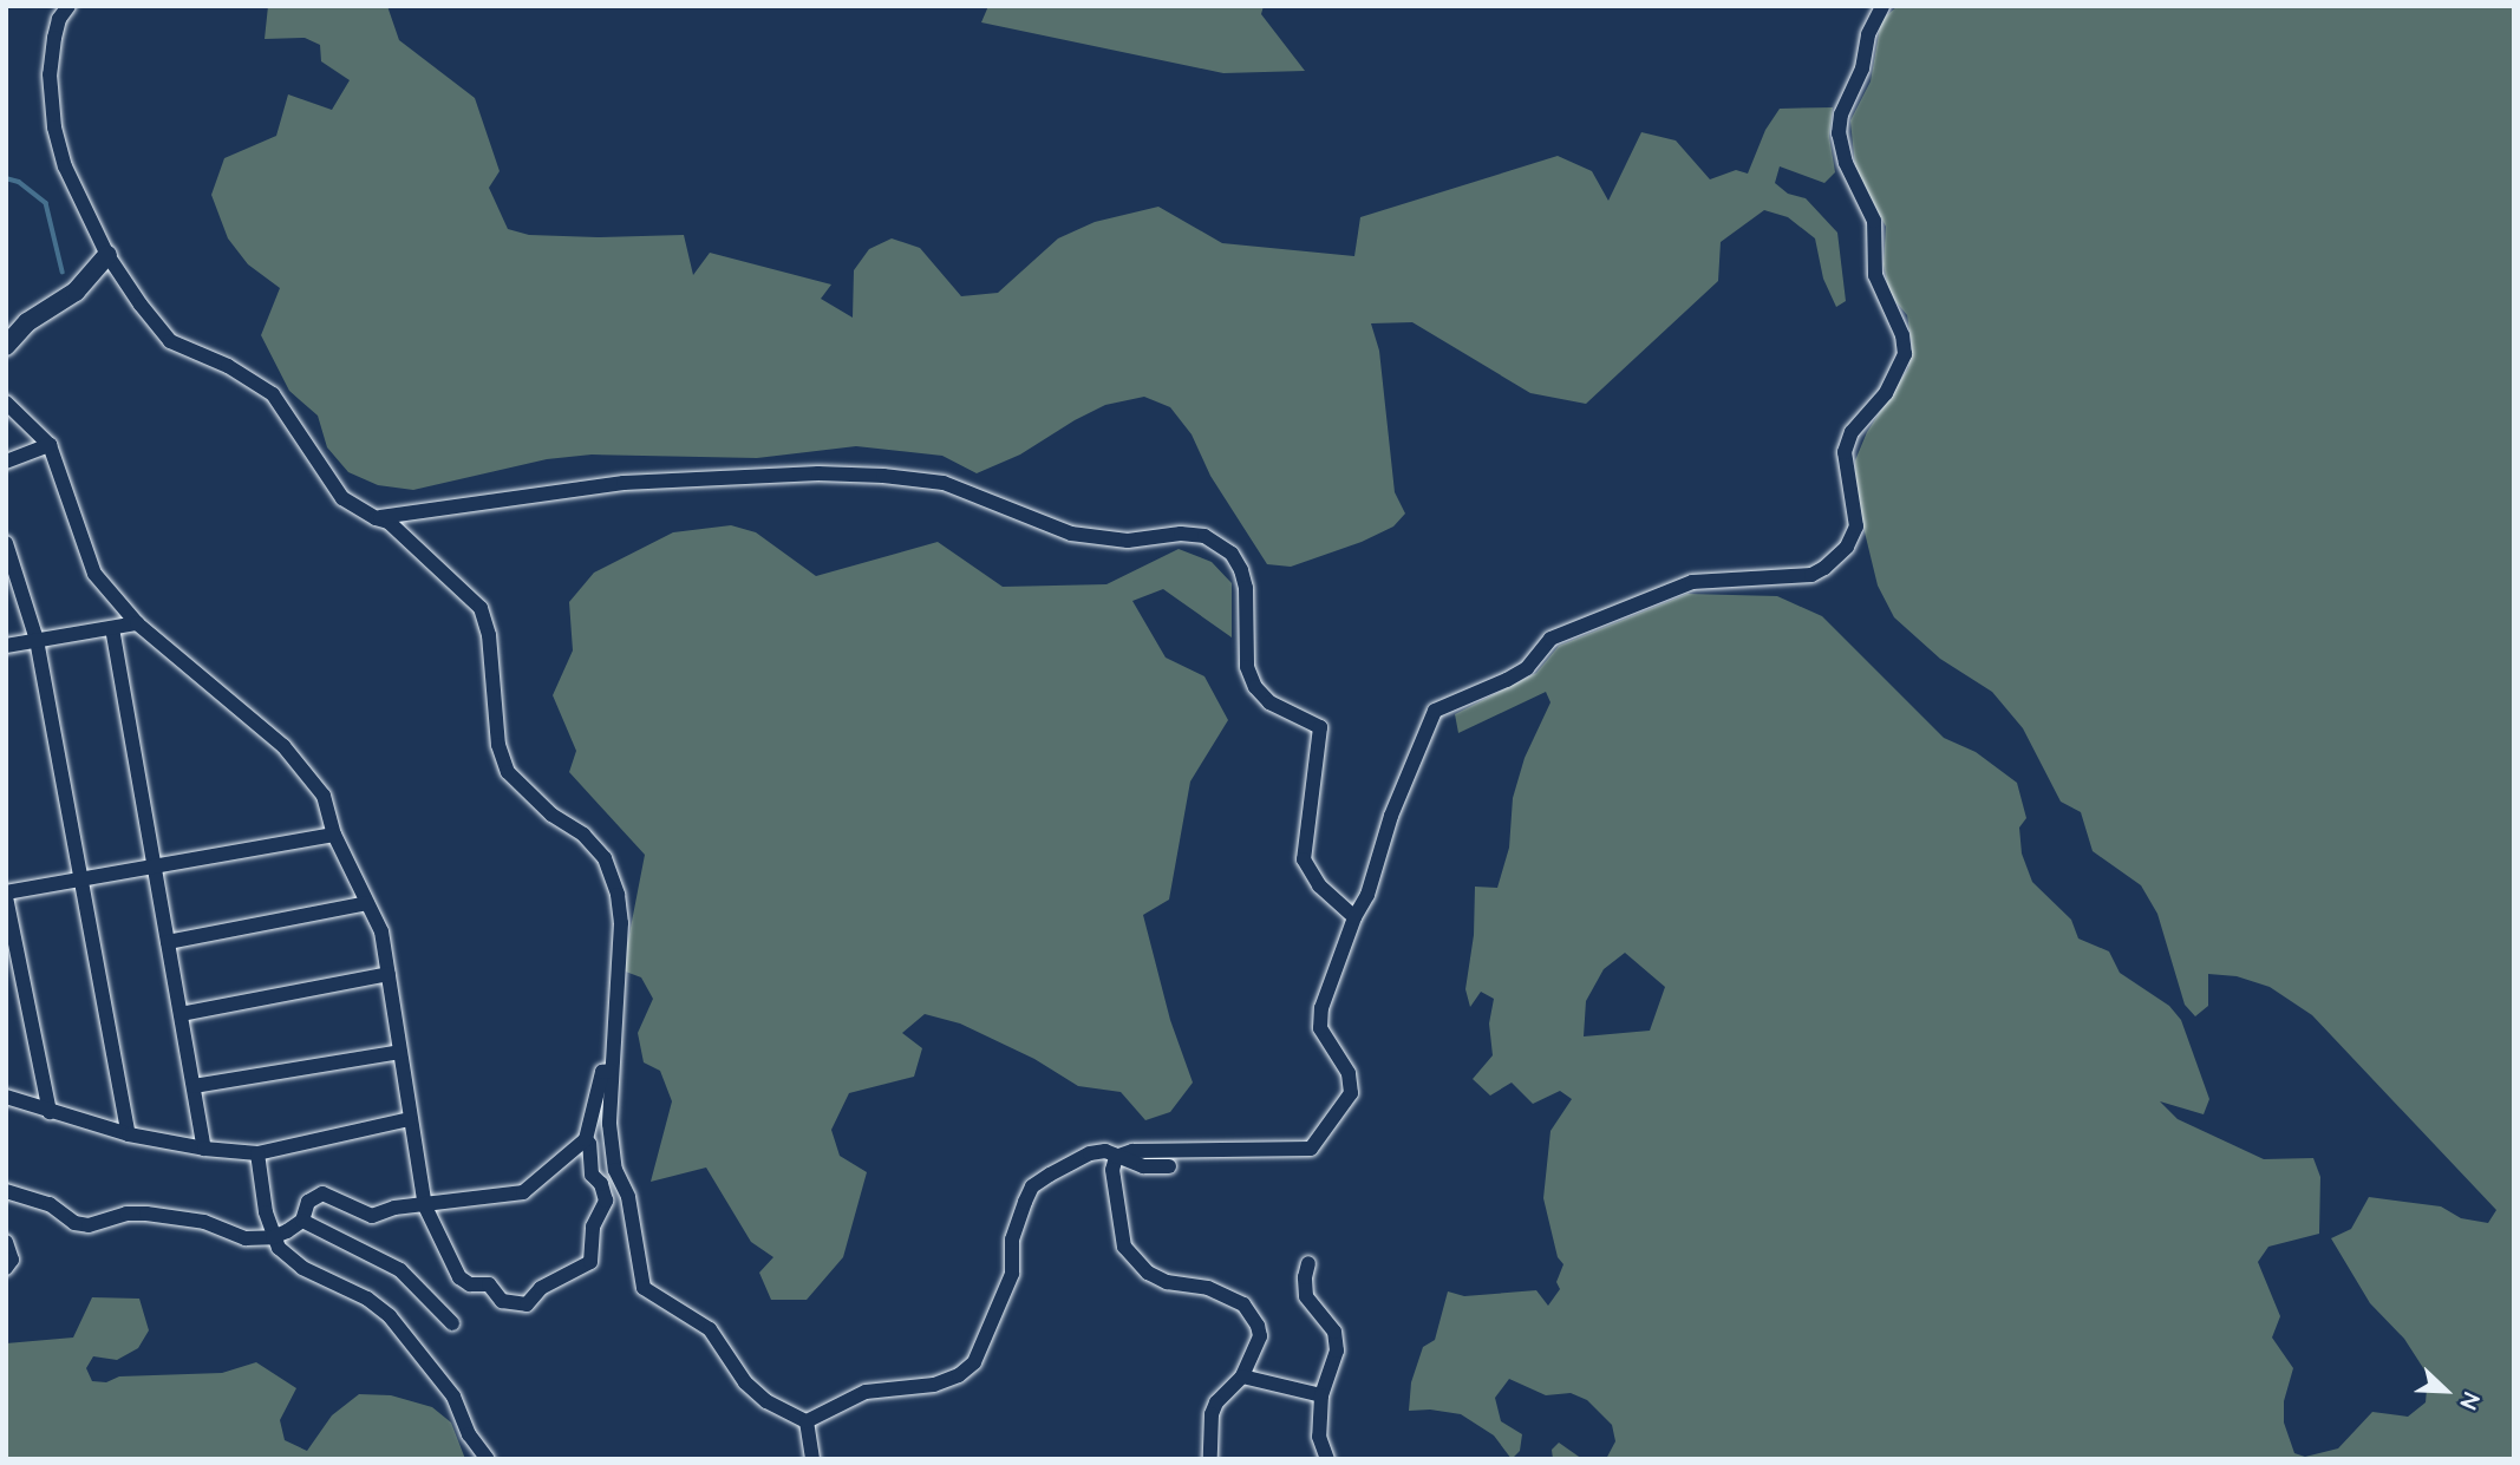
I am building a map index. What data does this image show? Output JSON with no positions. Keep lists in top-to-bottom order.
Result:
{
  "north": "bottom right"
}
